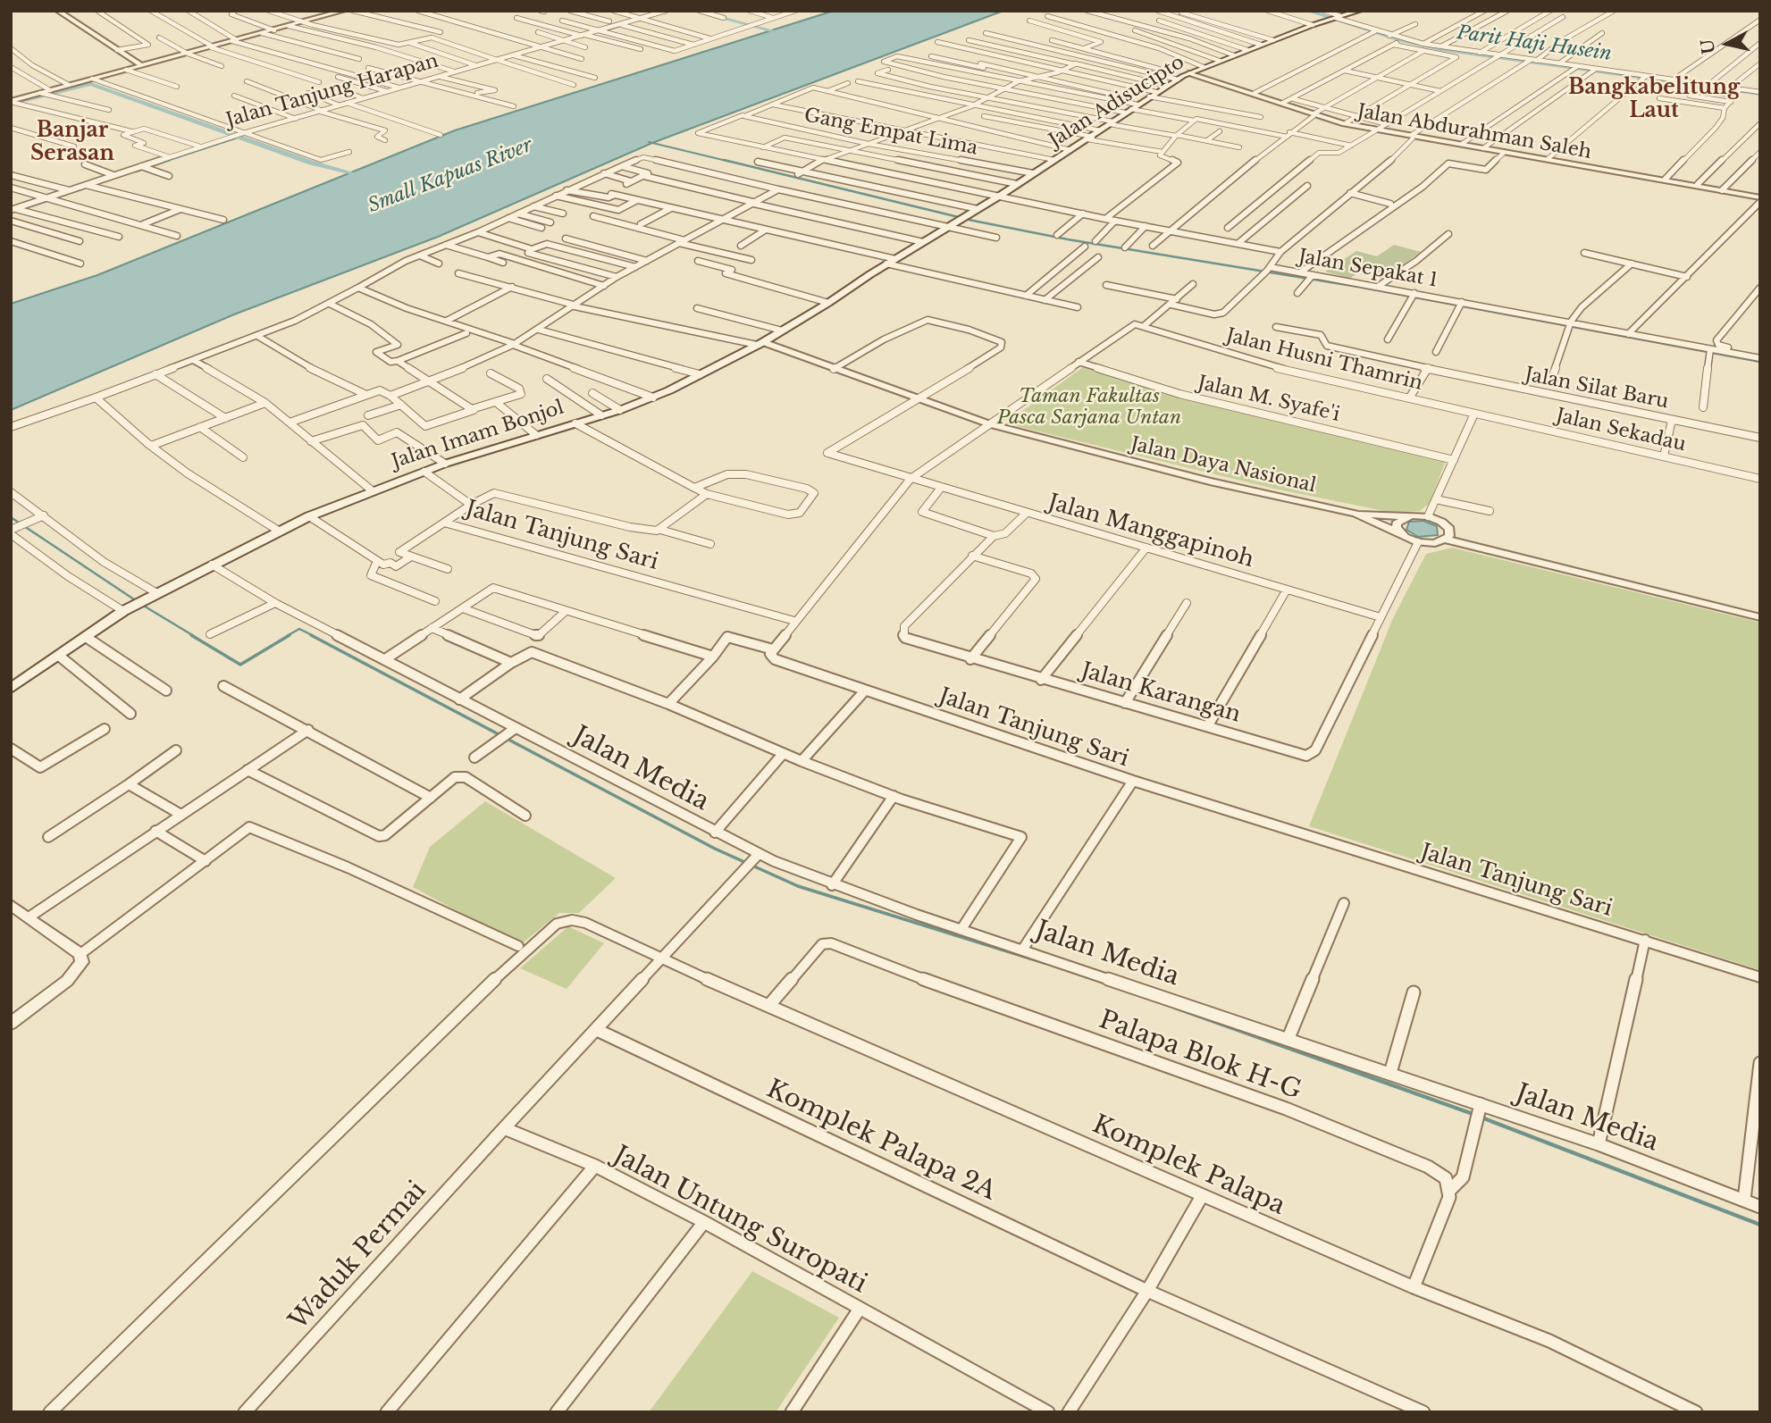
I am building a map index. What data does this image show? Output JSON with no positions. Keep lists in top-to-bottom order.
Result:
{
  "streets": {
    "main road": ["Jalan Adisucipto", "Jalan Imam Bonjol"],
    "street": [
      "Jalan Tanjung Harapan",
      "Gang Empat Lima",
      "Jalan Abdurahman Saleh",
      "Jalan Sepakat 1",
      "Jalan Husni Thamrin",
      "Jalan Silat Baru",
      "Jalan M. Syafe'i",
      "Jalan Sekadau",
      "Jalan Daya Nasional",
      "Jalan Manggapinoh",
      "Jalan Tanjung Sari",
      "Jalan Karangan",
      "Jalan Media",
      "Palapa Blok H-G",
      "Komplek Palapa 2A",
      "Komplek Palapa",
      "Jalan Untung Suropati",
      "Waduk Permai"
    ]
  },
  "crossings": [
    ["Jalan Adisucipto", "Gang Empat Lima"],
    ["Jalan Adisucipto", "Jalan Abdurahman Saleh"],
    ["Jalan Adisucipto", "Jalan Sepakat 1"],
    ["Jalan Adisucipto", "Jalan Imam Bonjol"],
    ["Gang Empat Lima", "Jalan Sepakat 1"],
    ["Jalan Husni Thamrin", "Jalan M. Syafe'i"],
    ["Jalan Husni Thamrin", "Jalan Sekadau"],
    ["Jalan Imam Bonjol", "Jalan Daya Nasional"],
    ["Jalan Imam Bonjol", "Jalan Tanjung Sari"],
    ["Jalan Daya Nasional", "Jalan Manggapinoh"],
    ["Jalan Daya Nasional", "Jalan Karangan"],
    ["Jalan Manggapinoh", "Jalan Karangan"],
    ["Jalan Media", "Waduk Permai"],
    ["Palapa Blok H-G", "Komplek Palapa"],
    ["Komplek Palapa 2A", "Waduk Permai"],
    ["Komplek Palapa", "Waduk Permai"]
  ],
  "districts": ["Bangkabelitung Laut", "Banjar Serasan"],
  "water": ["Parit Haji Husein", "Small Kapuas River"],
  "parks": ["Taman Fakultas Pasca Sarjana Untan"],
  "north": "left"
}
